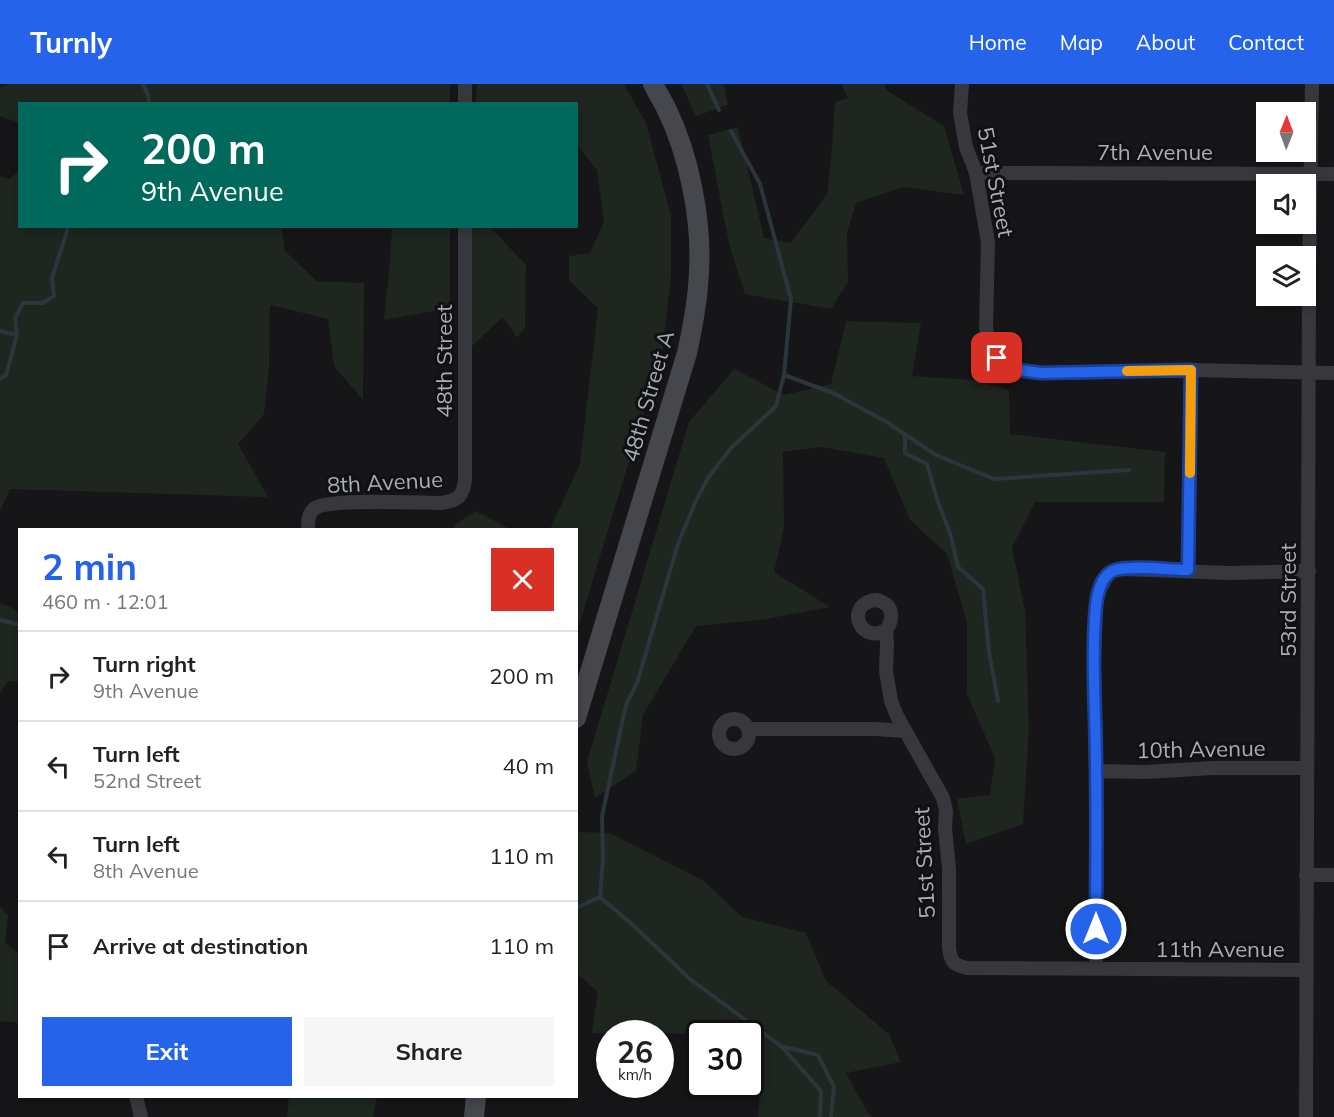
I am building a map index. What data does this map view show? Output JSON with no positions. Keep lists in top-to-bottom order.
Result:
{
  "streets": {
    "street": [
      "7th Avenue",
      "51st Street",
      "48th Street",
      "48th Street A",
      "8th Avenue",
      "53rd Street",
      "10th Avenue",
      "11th Avenue"
    ]
  },
  "crossings": [
    ["7th Avenue", "51st Street"],
    ["7th Avenue", "53rd Street"],
    ["51st Street", "11th Avenue"],
    ["48th Street", "8th Avenue"],
    ["53rd Street", "10th Avenue"],
    ["53rd Street", "11th Avenue"]
  ],
  "north": "top",
  "page": {
    "header": "Turnly",
    "nav": [
      "Home",
      "Map",
      "About",
      "Contact"
    ],
    "turn": ["200 m", "9th Avenue"],
    "heading": ["2 min", "460 m · 12:01"],
    "list": [
      {
        "name": "Turn right",
        "note": "9th Avenue",
        "value": "200 m"
      },
      {
        "name": "Turn left",
        "note": "52nd Street",
        "value": "40 m"
      },
      {
        "name": "Turn left",
        "note": "8th Avenue",
        "value": "110 m"
      },
      {
        "name": "Arrive at destination",
        "value": "110 m"
      }
    ],
    "buttons": ["Exit", "Share"],
    "speed": "26 km/h",
    "limit": "30"
  }
}
